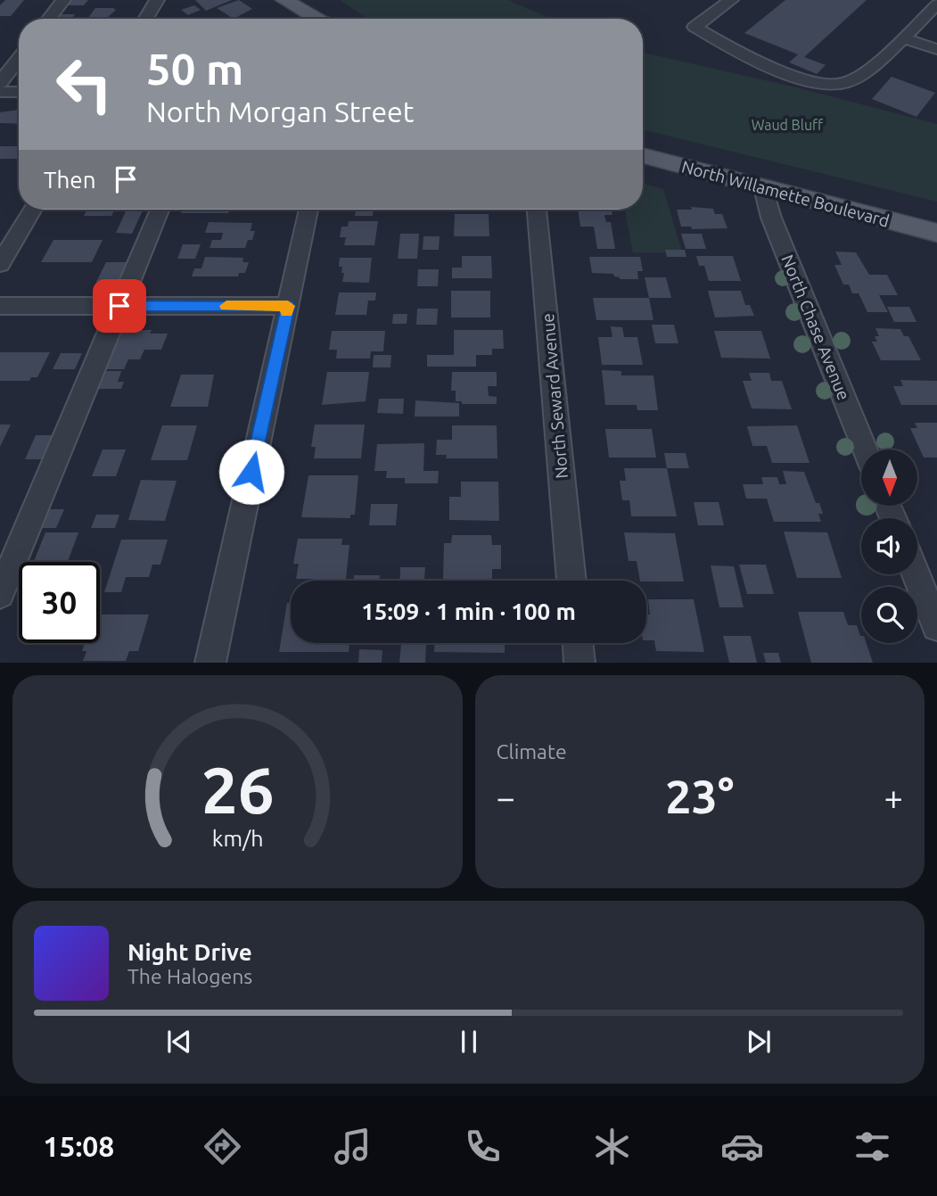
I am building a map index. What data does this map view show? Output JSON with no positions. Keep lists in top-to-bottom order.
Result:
{
  "streets": {
    "main road": ["North Willamette Boulevard"],
    "street": ["North Chase Avenue", "North Seward Avenue"]
  },
  "crossings": [
    ["North Willamette Boulevard", "North Chase Avenue"]
  ],
  "parks": ["Waud Bluff"],
  "north": "bottom",
  "page": {
    "turn": ["50 m", "North Morgan Street"],
    "then": "Then",
    "limit": "30",
    "trip": "15:09 · 1 min · 100 m",
    "tile": "Climate",
    "heat": ["−", "23°", "+"],
    "song": ["Night Drive", "The Halogens"],
    "tabs": "15:08",
    "gauge": ["26", "km/h"]
  }
}
